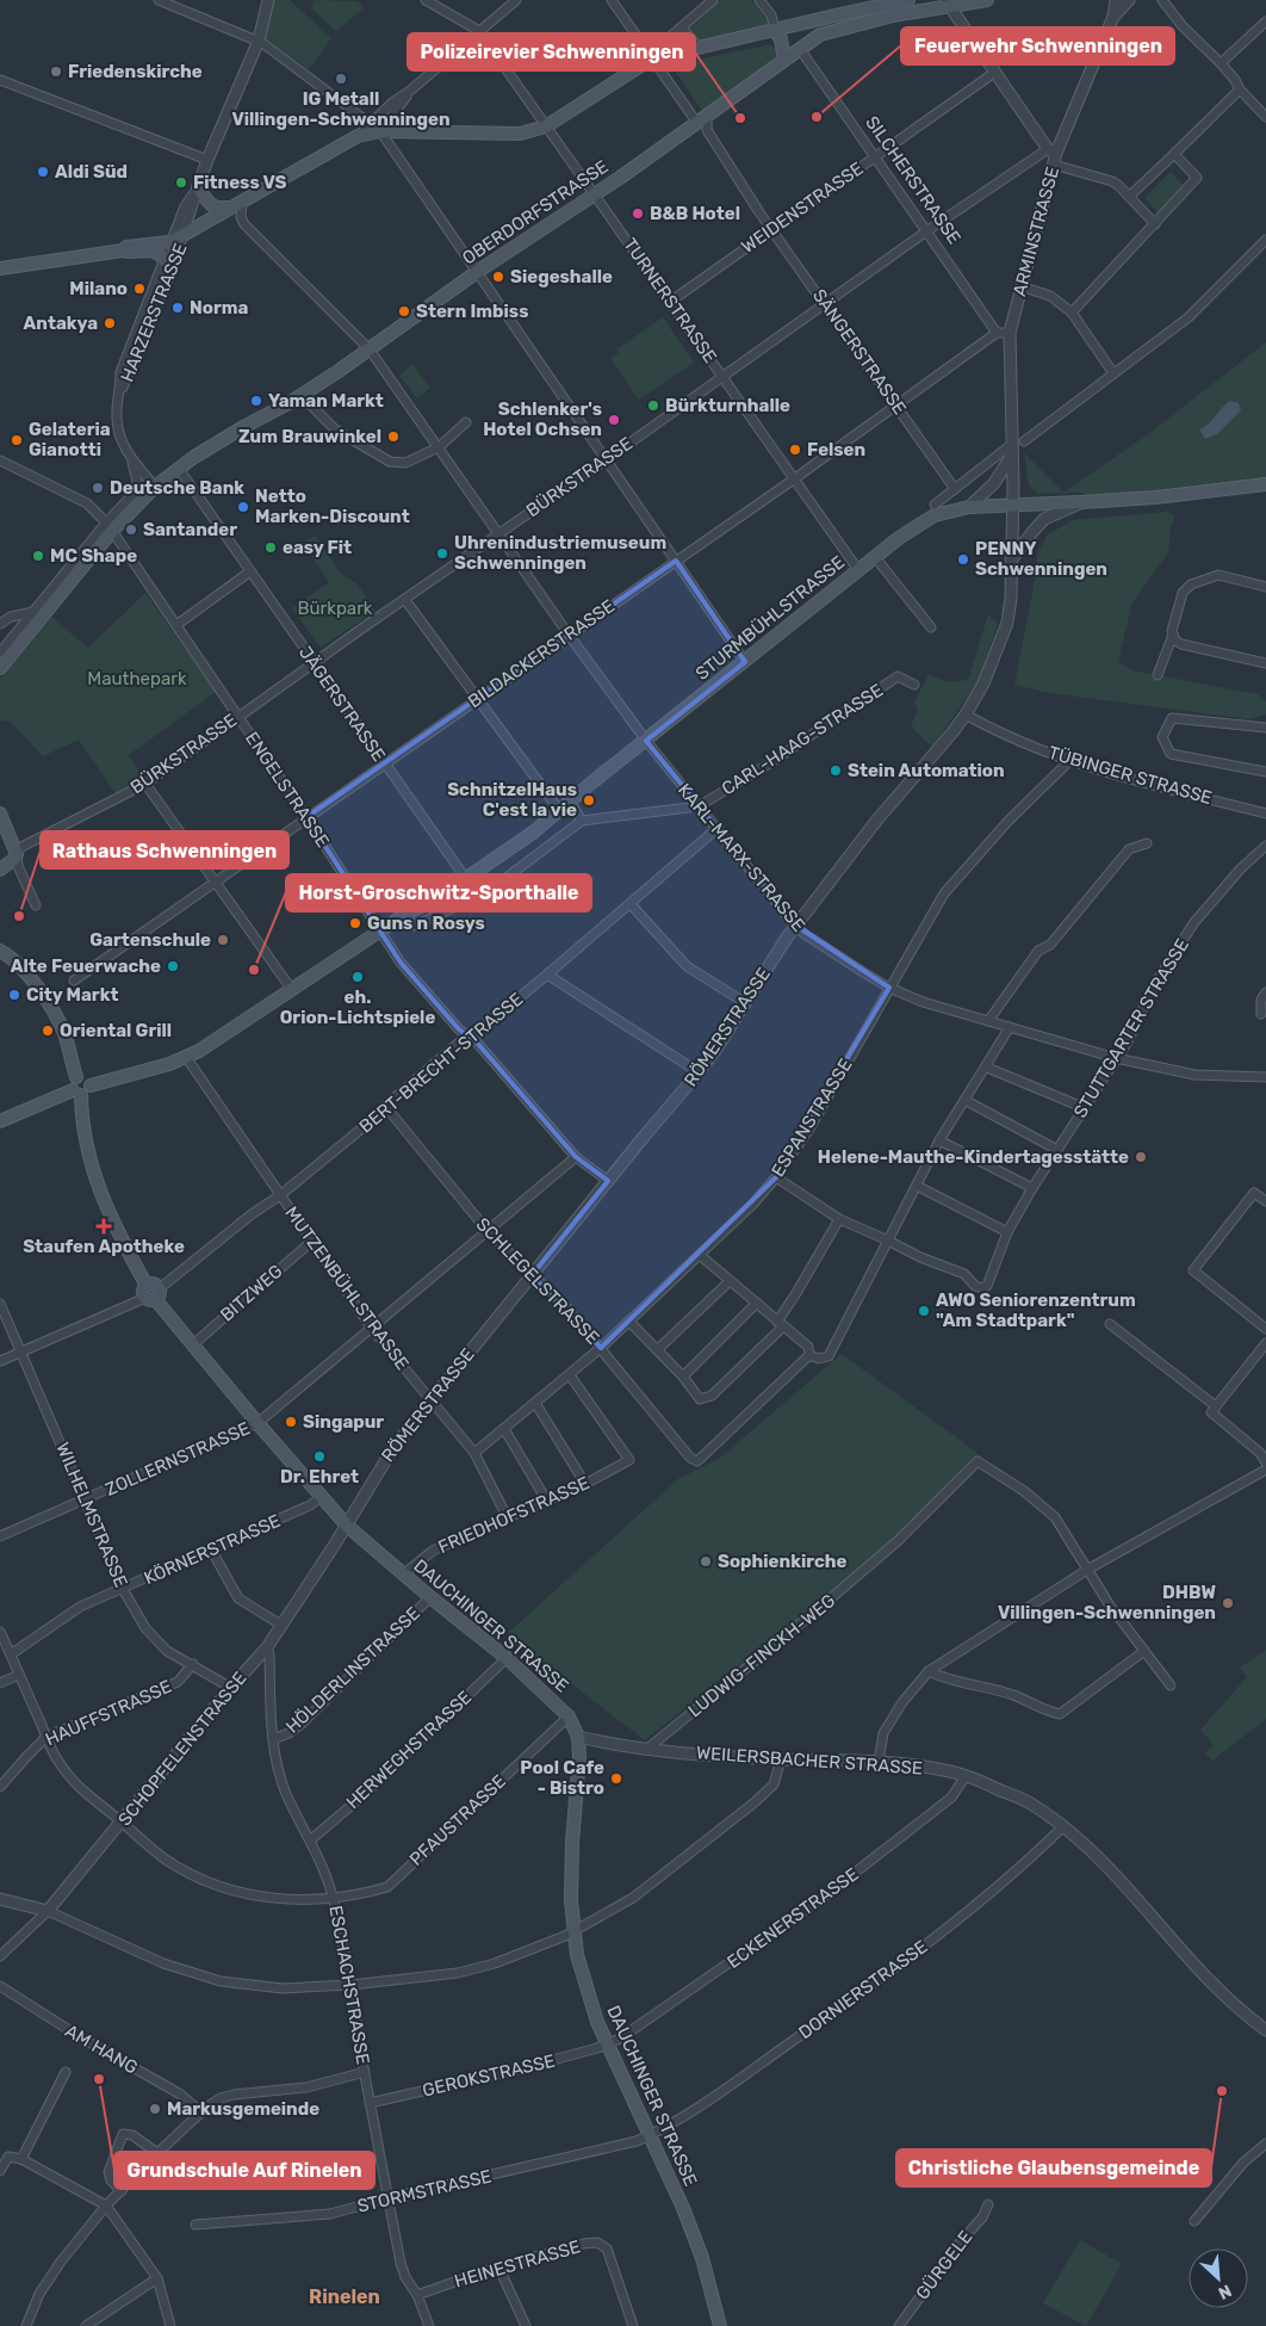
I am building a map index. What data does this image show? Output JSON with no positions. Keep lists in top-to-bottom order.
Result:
{
  "streets": {
    "main road": ["OBERDORFSTRASSE", "STURMBÜHLSTRASSE", "DAUCHINGER STRASSE"],
    "street": [
      "SILCHERSTRASSE",
      "WEIDENSTRASSE",
      "ARMINSTRASSE",
      "TURNERSTRASSE",
      "HARZERSTRASSE",
      "SÄNGERSTRASSE",
      "BÜRKSTRASSE",
      "BILDACKERSTRASSE",
      "JÄGERSTRASSE",
      "CARL-HAAG-STRASSE",
      "TÜBINGER STRASSE",
      "ENGELSTRASSE",
      "KARL-MARX-STRASSE",
      "RÖMERSTRASSE",
      "STUTTGARTER STRASSE",
      "BERT-BRECHT-STRASSE",
      "ESPANSTRASSE",
      "SCHLEGELSTRASSE",
      "MUTZENBÜHLSTRASSE",
      "BITZWEG",
      "ZOLLERNSTRASSE",
      "WILHELMSTRASSE",
      "FRIEDHOFSTRASSE",
      "KÖRNERSTRASSE",
      "LUDWIG-FINCKH-WEG",
      "HÖLDERLINSTRASSE",
      "HAUFFSTRASSE",
      "SCHOPFELENSTRASSE",
      "HERWEGHSTRASSE",
      "WEILERSBACHER STRASSE",
      "PFAUSTRASSE",
      "ECKENERSTRASSE",
      "ESCHACHSTRASSE",
      "DORNIERSTRASSE",
      "AM HANG",
      "GEROKSTRASSE",
      "STORMSTRASSE",
      "HEINESTRASSE",
      "GÜRGELE"
    ]
  },
  "crossings": [
    ["SILCHERSTRASSE", "WEIDENSTRASSE"],
    ["SILCHERSTRASSE", "OBERDORFSTRASSE"],
    ["SILCHERSTRASSE", "BÜRKSTRASSE"],
    ["SILCHERSTRASSE", "BILDACKERSTRASSE"],
    ["WEIDENSTRASSE", "TURNERSTRASSE"],
    ["WEIDENSTRASSE", "SÄNGERSTRASSE"],
    ["OBERDORFSTRASSE", "TURNERSTRASSE"],
    ["OBERDORFSTRASSE", "HARZERSTRASSE"],
    ["OBERDORFSTRASSE", "SÄNGERSTRASSE"],
    ["OBERDORFSTRASSE", "JÄGERSTRASSE"],
    ["OBERDORFSTRASSE", "ENGELSTRASSE"],
    ["OBERDORFSTRASSE", "KARL-MARX-STRASSE"],
    ["ARMINSTRASSE", "BÜRKSTRASSE"],
    ["ARMINSTRASSE", "STURMBÜHLSTRASSE"],
    ["ARMINSTRASSE", "RÖMERSTRASSE"],
    ["TURNERSTRASSE", "BÜRKSTRASSE"],
    ["TURNERSTRASSE", "STURMBÜHLSTRASSE"],
    ["TURNERSTRASSE", "BILDACKERSTRASSE"],
    ["HARZERSTRASSE", "ENGELSTRASSE"],
    ["SÄNGERSTRASSE", "BÜRKSTRASSE"],
    ["SÄNGERSTRASSE", "BILDACKERSTRASSE"],
    ["BÜRKSTRASSE", "JÄGERSTRASSE"],
    ["BÜRKSTRASSE", "ENGELSTRASSE"],
    ["BÜRKSTRASSE", "KARL-MARX-STRASSE"],
    ["STURMBÜHLSTRASSE", "JÄGERSTRASSE"],
    ["STURMBÜHLSTRASSE", "ENGELSTRASSE"],
    ["STURMBÜHLSTRASSE", "KARL-MARX-STRASSE"],
    ["STURMBÜHLSTRASSE", "RÖMERSTRASSE"],
    ["STURMBÜHLSTRASSE", "MUTZENBÜHLSTRASSE"],
    ["STURMBÜHLSTRASSE", "DAUCHINGER STRASSE"],
    ["BILDACKERSTRASSE", "JÄGERSTRASSE"],
    ["BILDACKERSTRASSE", "ENGELSTRASSE"],
    ["BILDACKERSTRASSE", "KARL-MARX-STRASSE"],
    ["CARL-HAAG-STRASSE", "KARL-MARX-STRASSE"],
    ["TÜBINGER STRASSE", "RÖMERSTRASSE"],
    ["TÜBINGER STRASSE", "ESPANSTRASSE"],
    ["ENGELSTRASSE", "RÖMERSTRASSE"],
    ["ENGELSTRASSE", "BERT-BRECHT-STRASSE"],
    ["ENGELSTRASSE", "ZOLLERNSTRASSE"],
    ["KARL-MARX-STRASSE", "RÖMERSTRASSE"],
    ["KARL-MARX-STRASSE", "STUTTGARTER STRASSE"],
    ["KARL-MARX-STRASSE", "BERT-BRECHT-STRASSE"],
    ["KARL-MARX-STRASSE", "ESPANSTRASSE"],
    ["RÖMERSTRASSE", "SCHLEGELSTRASSE"],
    ["RÖMERSTRASSE", "MUTZENBÜHLSTRASSE"],
    ["RÖMERSTRASSE", "DAUCHINGER STRASSE"],
    ["RÖMERSTRASSE", "SCHOPFELENSTRASSE"],
    ["BERT-BRECHT-STRASSE", "SCHLEGELSTRASSE"],
    ["BERT-BRECHT-STRASSE", "MUTZENBÜHLSTRASSE"],
    ["BERT-BRECHT-STRASSE", "WILHELMSTRASSE"],
    ["BERT-BRECHT-STRASSE", "DAUCHINGER STRASSE"],
    ["ESPANSTRASSE", "SCHLEGELSTRASSE"],
    ["ESPANSTRASSE", "MUTZENBÜHLSTRASSE"],
    ["ESPANSTRASSE", "FRIEDHOFSTRASSE"],
    ["SCHLEGELSTRASSE", "ZOLLERNSTRASSE"],
    ["MUTZENBÜHLSTRASSE", "BITZWEG"],
    ["MUTZENBÜHLSTRASSE", "ZOLLERNSTRASSE"],
    ["MUTZENBÜHLSTRASSE", "FRIEDHOFSTRASSE"],
    ["BITZWEG", "DAUCHINGER STRASSE"],
    ["ZOLLERNSTRASSE", "WILHELMSTRASSE"],
    ["ZOLLERNSTRASSE", "DAUCHINGER STRASSE"],
    ["WILHELMSTRASSE", "KÖRNERSTRASSE"],
    ["WILHELMSTRASSE", "HAUFFSTRASSE"],
    ["WILHELMSTRASSE", "SCHOPFELENSTRASSE"],
    ["FRIEDHOFSTRASSE", "DAUCHINGER STRASSE"],
    ["KÖRNERSTRASSE", "DAUCHINGER STRASSE"],
    ["KÖRNERSTRASSE", "PFAUSTRASSE"],
    ["DAUCHINGER STRASSE", "HÖLDERLINSTRASSE"],
    ["DAUCHINGER STRASSE", "SCHOPFELENSTRASSE"],
    ["DAUCHINGER STRASSE", "HERWEGHSTRASSE"],
    ["DAUCHINGER STRASSE", "WEILERSBACHER STRASSE"],
    ["DAUCHINGER STRASSE", "PFAUSTRASSE"],
    ["DAUCHINGER STRASSE", "ECKENERSTRASSE"],
    ["DAUCHINGER STRASSE", "DORNIERSTRASSE"],
    ["DAUCHINGER STRASSE", "GEROKSTRASSE"],
    ["DAUCHINGER STRASSE", "STORMSTRASSE"],
    ["LUDWIG-FINCKH-WEG", "WEILERSBACHER STRASSE"],
    ["HÖLDERLINSTRASSE", "ESCHACHSTRASSE"],
    ["HAUFFSTRASSE", "PFAUSTRASSE"],
    ["SCHOPFELENSTRASSE", "PFAUSTRASSE"],
    ["SCHOPFELENSTRASSE", "ESCHACHSTRASSE"],
    ["HERWEGHSTRASSE", "ESCHACHSTRASSE"],
    ["WEILERSBACHER STRASSE", "ECKENERSTRASSE"],
    ["WEILERSBACHER STRASSE", "DORNIERSTRASSE"],
    ["PFAUSTRASSE", "ESCHACHSTRASSE"],
    ["ECKENERSTRASSE", "GEROKSTRASSE"],
    ["ESCHACHSTRASSE", "GEROKSTRASSE"],
    ["ESCHACHSTRASSE", "STORMSTRASSE"],
    ["ESCHACHSTRASSE", "HEINESTRASSE"],
    ["DORNIERSTRASSE", "STORMSTRASSE"]
  ],
  "districts": ["Rinelen"],
  "parks": ["Bürkpark", "Mauthepark"],
  "places": {
    "other": [
      "Friedenskirche",
      "IG Metall Villingen-Schwenningen",
      "Feuerwehr Schwenningen",
      "Polizeirevier Schwenningen",
      "Aldi Süd",
      "Fitness VS",
      "B&B Hotel",
      "Siegeshalle",
      "Milano",
      "Norma",
      "Stern Imbiss",
      "Antakya",
      "Yaman Markt",
      "Bürkturnhalle",
      "Schlenker's Hotel Ochsen",
      "Zum Brauwinkel",
      "Gelateria Gianotti",
      "Felsen",
      "Deutsche Bank",
      "Netto Marken-Discount",
      "Santander",
      "easy Fit",
      "Uhrenindustriemuseum Schwenningen",
      "MC Shape",
      "PENNY Schwenningen",
      "Stein Automation",
      "SchnitzelHaus C'est la vie",
      "Rathaus Schwenningen",
      "Guns n Rosys",
      "Gartenschule",
      "Alte Feuerwache",
      "Horst-Groschwitz-Sporthalle",
      "eh. Orion-Lichtspiele",
      "City Markt",
      "Oriental Grill",
      "Helene-Mauthe-Kindertagesstätte",
      "AWO Seniorenzentrum \"Am Stadtpark\"",
      "Singapur",
      "Dr. Ehret",
      "Sophienkirche",
      "DHBW Villingen-Schwenningen",
      "Pool Cafe - Bistro",
      "Grundschule Auf Rinelen",
      "Christliche Glaubensgemeinde",
      "Markusgemeinde"
    ],
    "health": ["Staufen Apotheke"]
  },
  "north": "bottom right"
}
